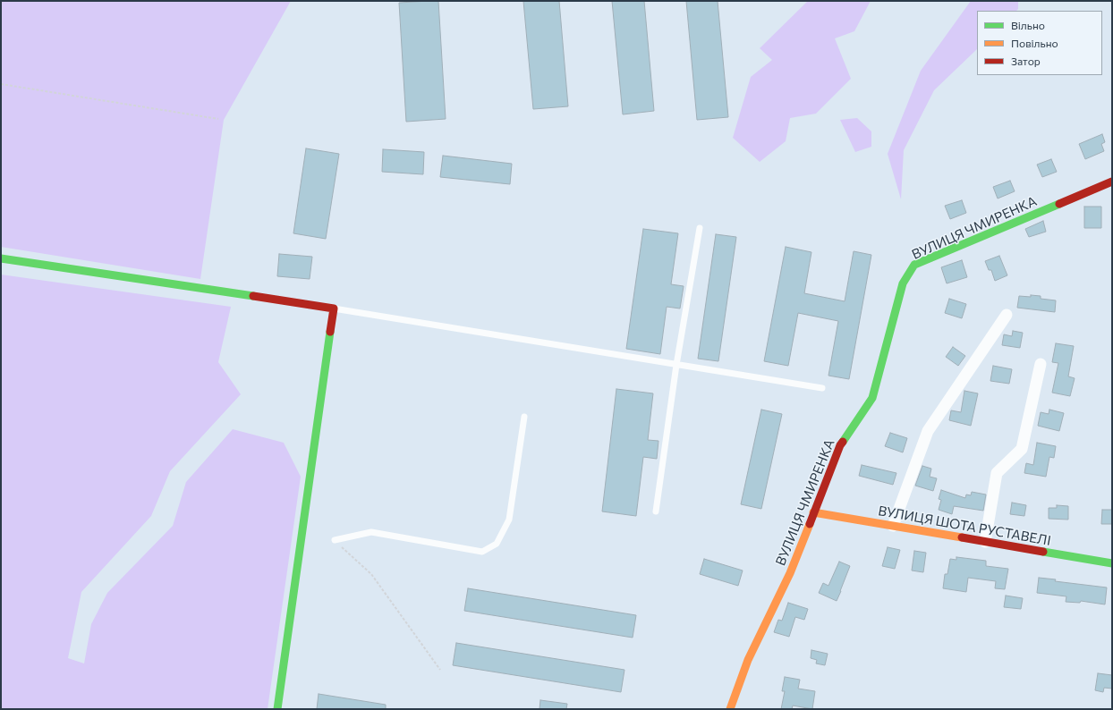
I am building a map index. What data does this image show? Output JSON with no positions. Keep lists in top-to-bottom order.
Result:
{
  "streets": {
    "street": ["ВУЛИЦЯ ЧМИРЕНКА", "ВУЛИЦЯ ШОТА РУСТАВЕЛІ"]
  },
  "crossings": [
    ["ВУЛИЦЯ ЧМИРЕНКА", "ВУЛИЦЯ ШОТА РУСТАВЕЛІ"]
  ],
  "legend": ["Вільно", "Повільно", "Затор"]
}
